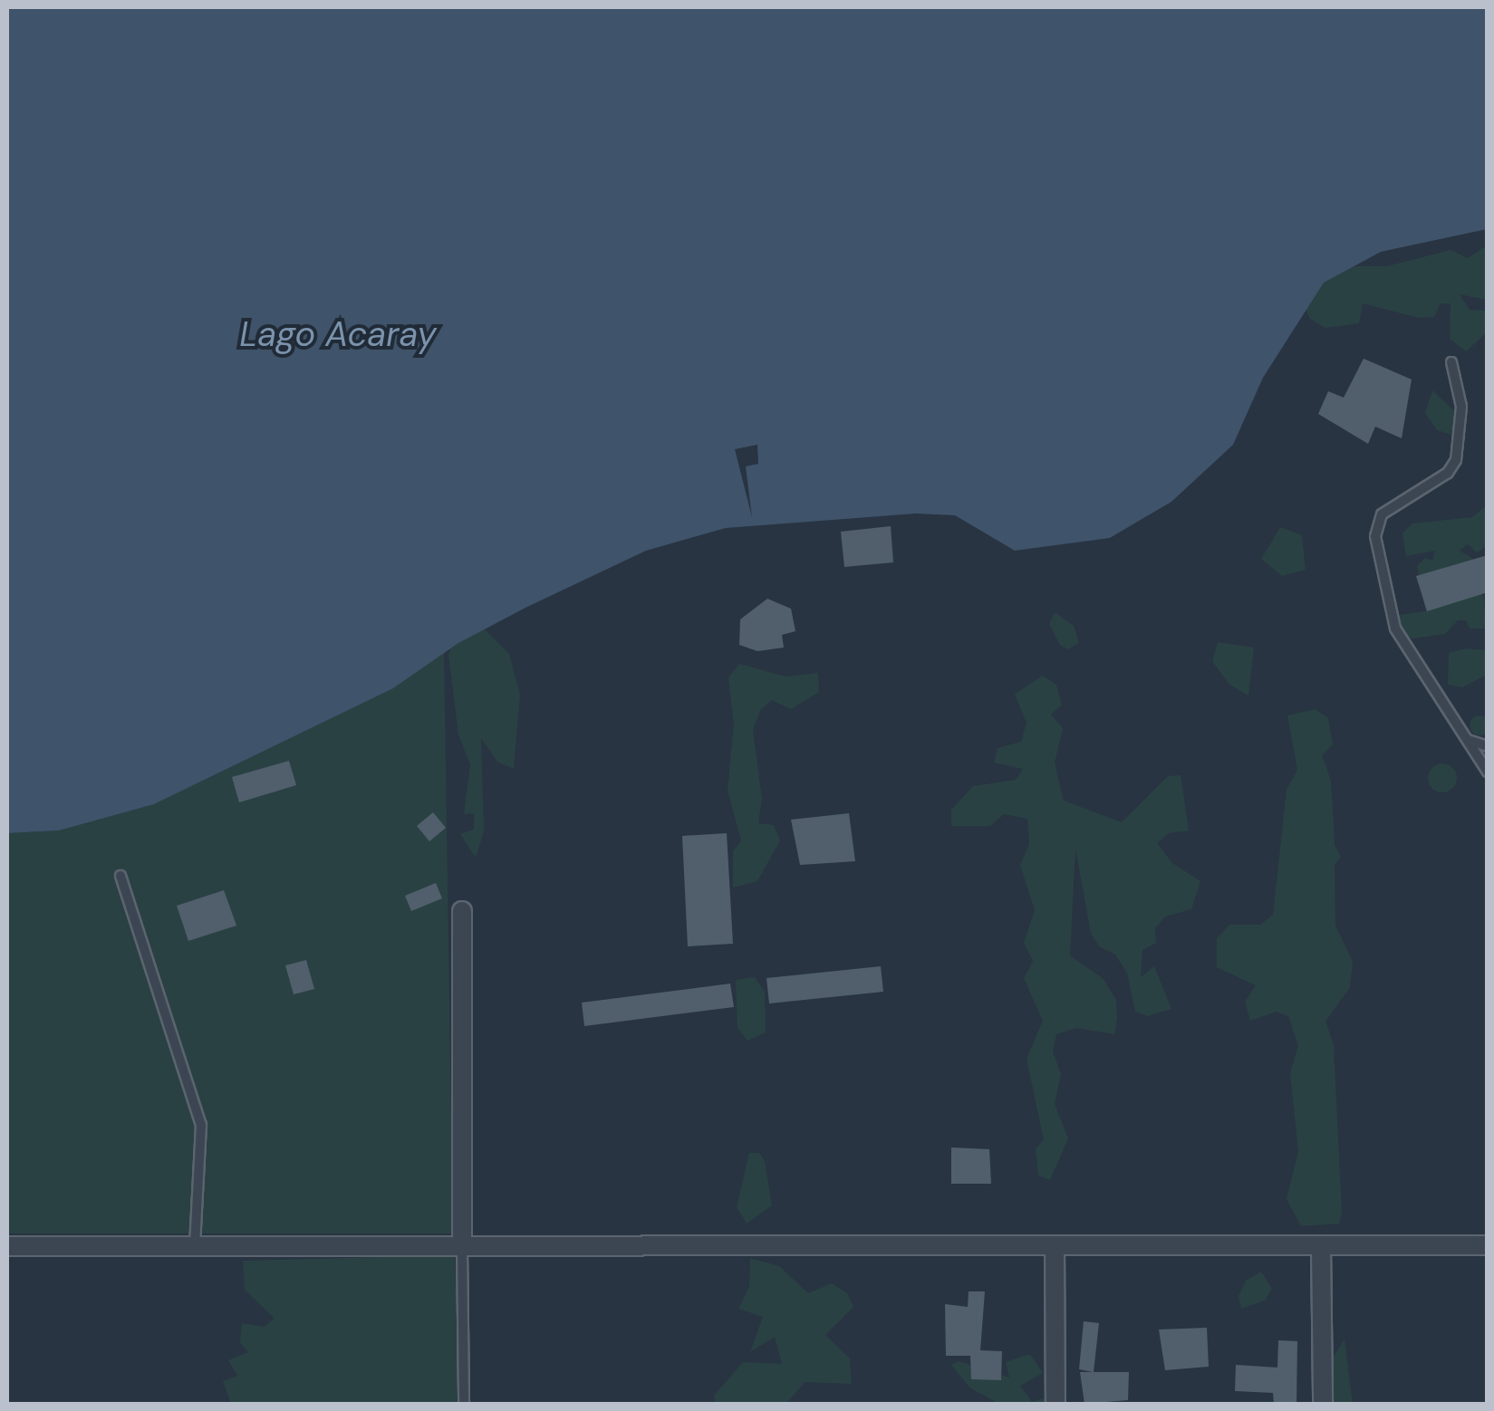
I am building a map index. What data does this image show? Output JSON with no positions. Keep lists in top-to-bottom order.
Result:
{
  "water": ["Lago Acaray"]
}
